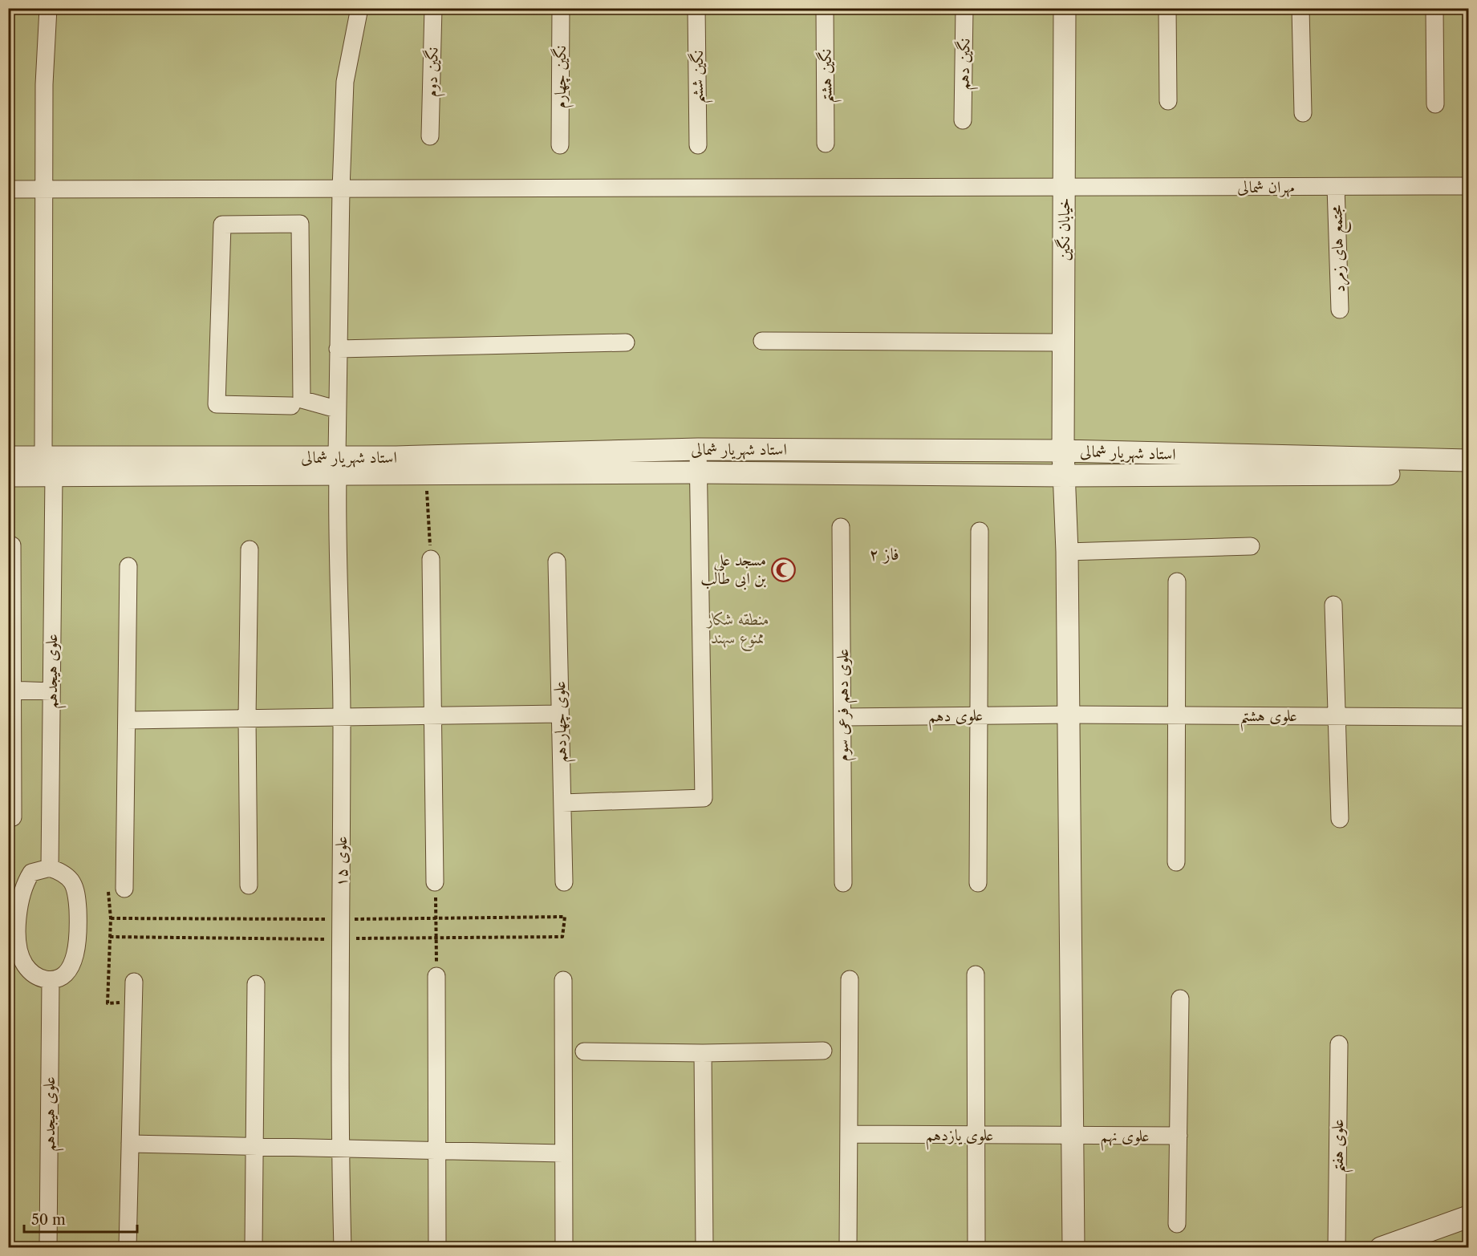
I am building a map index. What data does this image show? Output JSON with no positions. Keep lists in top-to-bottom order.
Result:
{
  "streets": {
    "street": [
      "نگین دهم",
      "نگین دوم",
      "نگین هشتم",
      "نگین چهارم",
      "نگین ششم",
      "مهران شمالی",
      "خیابان نگین",
      "مجتمع های زمرد",
      "استاد شهریار شمالی",
      "علوی هیجدهم",
      "علوی دهم فرعی سوم",
      "علوی دهم",
      "علوی هشتم",
      "علوی چهاردهم",
      "علوی ۱۵",
      "علوی یازدهم",
      "علوی نهم",
      "علوی هفتم"
    ]
  },
  "crossings": [
    ["مهران شمالی", "خیابان نگین"],
    ["مهران شمالی", "مجتمع های زمرد"],
    ["مهران شمالی", "علوی هیجدهم"],
    ["مهران شمالی", "علوی ۱۵"],
    ["خیابان نگین", "استاد شهریار شمالی"],
    ["خیابان نگین", "علوی دهم"],
    ["خیابان نگین", "علوی هشتم"],
    ["خیابان نگین", "علوی یازدهم"],
    ["خیابان نگین", "علوی نهم"],
    ["استاد شهریار شمالی", "علوی هیجدهم"],
    ["استاد شهریار شمالی", "علوی ۱۵"],
    ["علوی دهم فرعی سوم", "علوی دهم"],
    ["علوی دهم", "علوی هشتم"],
    ["علوی یازدهم", "علوی نهم"]
  ],
  "districts": ["فاز ۲"],
  "parks": ["منطقه شکار ممنوع سهند"],
  "places": {
    "mosque": ["مسجد علی بن ابی طالب"]
  },
  "scale_bar": "50 m"
}
